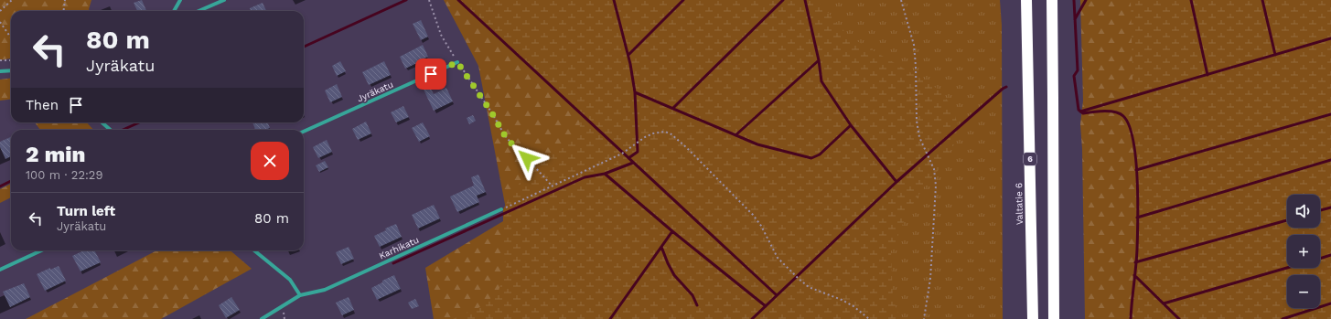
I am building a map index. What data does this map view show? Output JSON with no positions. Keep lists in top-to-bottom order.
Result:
{
  "streets": {
    "highway": ["6", "Valtatie 6"],
    "street": ["Jyräkatu", "Karhikatu"]
  },
  "page": {
    "turn": ["80 m", "Jyräkatu"],
    "then": "Then",
    "heading": ["2 min", "100 m · 22:29"],
    "list": [
      {
        "name": "Turn left",
        "note": "Jyräkatu",
        "value": "80 m"
      }
    ],
    "map_buttons": ["+", "−"]
  }
}
